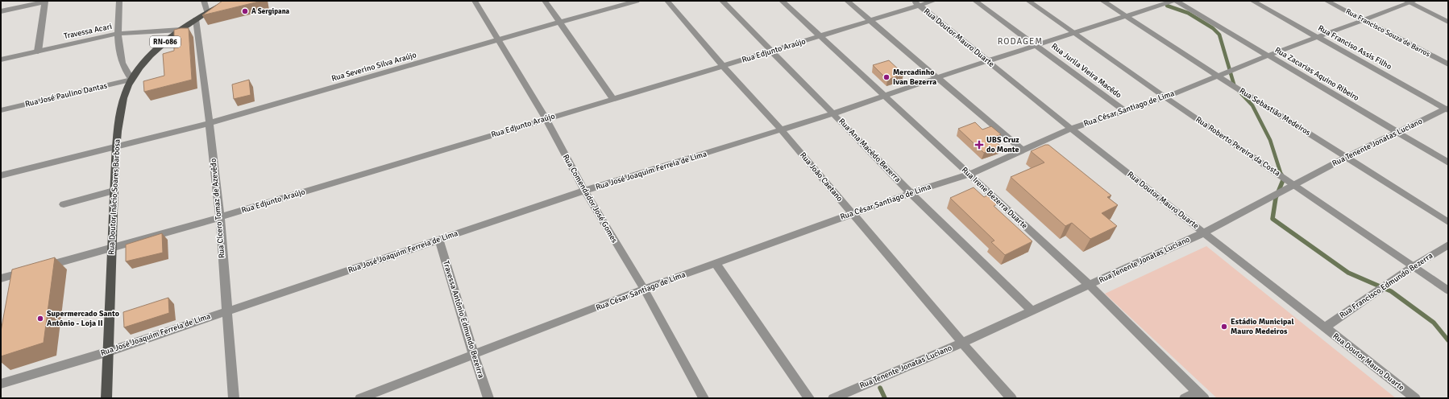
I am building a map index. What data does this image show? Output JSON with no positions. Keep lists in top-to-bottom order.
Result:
{
  "streets": {
    "main road": ["RN-086", "Rua Doutor Inácio Soares Barbosa"],
    "street": [
      "Travessa Acari",
      "Rua Francisco Souza de Barros",
      "Rua Doutor Mauro Duarte",
      "Rua Franciso Assis Filho",
      "Rua Edjunto Araújo",
      "Rua Severino Silva Araújo",
      "Rua Jurila Vieira Macêdo",
      "Rua Zacarias Aquino Ribeiro",
      "Rua José Paulino Dantas",
      "Rua César Santiago de Lima",
      "Rua Sebastião Medeiros",
      "Rua Tenente Jonatas Luciano",
      "Rua Roberto Pereira da Costa",
      "Rua Ana Macêdo Bezerra",
      "Rua José Joaquim Ferreia de Lima",
      "Rua João Caetano",
      "Rua Irene Bezerra Duarte",
      "Rua Comendador José Gomes",
      "Rua Cícero Tomaz de Azevêdo",
      "Rua Francisco Edmundo Bezerra",
      "Travessa Antônio Edmundo Bezeirra"
    ]
  },
  "crossings": [
    ["Travessa Acari", "RN-086"],
    ["Rua Francisco Souza de Barros", "Rua César Santiago de Lima"],
    ["Rua Doutor Mauro Duarte", "Rua Edjunto Araújo"],
    ["Rua Doutor Mauro Duarte", "Rua César Santiago de Lima"],
    ["Rua Doutor Mauro Duarte", "Rua Tenente Jonatas Luciano"],
    ["Rua Doutor Mauro Duarte", "Rua José Joaquim Ferreia de Lima"],
    ["Rua Doutor Mauro Duarte", "Rua Francisco Edmundo Bezerra"],
    ["RN-086", "Rua José Paulino Dantas"],
    ["RN-086", "Rua Doutor Inácio Soares Barbosa"],
    ["RN-086", "Rua Cícero Tomaz de Azevêdo"],
    ["Rua Franciso Assis Filho", "Rua César Santiago de Lima"],
    ["Rua Franciso Assis Filho", "Rua Tenente Jonatas Luciano"],
    ["Rua Edjunto Araújo", "Rua Ana Macêdo Bezerra"],
    ["Rua Edjunto Araújo", "Rua João Caetano"],
    ["Rua Edjunto Araújo", "Rua Doutor Inácio Soares Barbosa"],
    ["Rua Edjunto Araújo", "Rua Irene Bezerra Duarte"],
    ["Rua Edjunto Araújo", "Rua Comendador José Gomes"],
    ["Rua Edjunto Araújo", "Rua Cícero Tomaz de Azevêdo"],
    ["Rua Severino Silva Araújo", "Rua Doutor Inácio Soares Barbosa"],
    ["Rua Severino Silva Araújo", "Rua Comendador José Gomes"],
    ["Rua Severino Silva Araújo", "Rua Cícero Tomaz de Azevêdo"],
    ["Rua Jurila Vieira Macêdo", "Rua César Santiago de Lima"],
    ["Rua Jurila Vieira Macêdo", "Rua José Joaquim Ferreia de Lima"],
    ["Rua Zacarias Aquino Ribeiro", "Rua César Santiago de Lima"],
    ["Rua Zacarias Aquino Ribeiro", "Rua Tenente Jonatas Luciano"],
    ["Rua José Paulino Dantas", "Rua Doutor Inácio Soares Barbosa"],
    ["Rua César Santiago de Lima", "Rua Sebastião Medeiros"],
    ["Rua César Santiago de Lima", "Rua Roberto Pereira da Costa"],
    ["Rua César Santiago de Lima", "Rua Ana Macêdo Bezerra"],
    ["Rua César Santiago de Lima", "Rua João Caetano"],
    ["Rua César Santiago de Lima", "Rua Irene Bezerra Duarte"],
    ["Rua César Santiago de Lima", "Rua Comendador José Gomes"],
    ["Rua César Santiago de Lima", "Travessa Antônio Edmundo Bezeirra"],
    ["Rua Sebastião Medeiros", "Rua Tenente Jonatas Luciano"],
    ["Rua Sebastião Medeiros", "Rua José Joaquim Ferreia de Lima"],
    ["Rua Tenente Jonatas Luciano", "Rua Roberto Pereira da Costa"],
    ["Rua Tenente Jonatas Luciano", "Rua Ana Macêdo Bezerra"],
    ["Rua Tenente Jonatas Luciano", "Rua João Caetano"],
    ["Rua Tenente Jonatas Luciano", "Rua Irene Bezerra Duarte"],
    ["Rua Roberto Pereira da Costa", "Rua José Joaquim Ferreia de Lima"],
    ["Rua Roberto Pereira da Costa", "Rua Francisco Edmundo Bezerra"],
    ["Rua Ana Macêdo Bezerra", "Rua José Joaquim Ferreia de Lima"],
    ["Rua José Joaquim Ferreia de Lima", "Rua João Caetano"],
    ["Rua José Joaquim Ferreia de Lima", "Rua Doutor Inácio Soares Barbosa"],
    ["Rua José Joaquim Ferreia de Lima", "Rua Irene Bezerra Duarte"],
    ["Rua José Joaquim Ferreia de Lima", "Rua Comendador José Gomes"],
    ["Rua José Joaquim Ferreia de Lima", "Rua Cícero Tomaz de Azevêdo"],
    ["Rua José Joaquim Ferreia de Lima", "Travessa Antônio Edmundo Bezeirra"]
  ],
  "districts": ["RODAGEM"],
  "places": {
    "other": [
      "A Sergipana",
      "Mercadinho Ivan Bezerra",
      "Supermercado Santo Antônio - Loja II",
      "Estádio Municipal Mauro Medeiros"
    ],
    "health": ["UBS Cruz do Monte"]
  }
}
